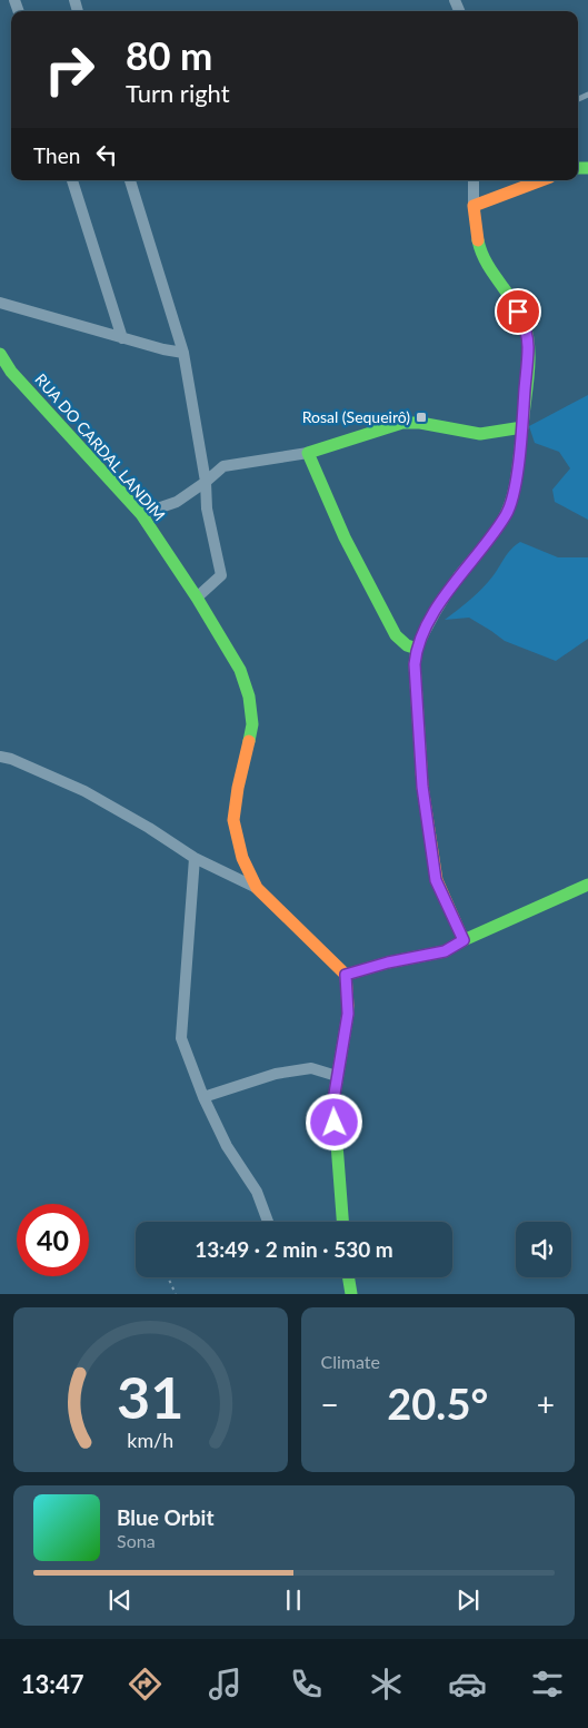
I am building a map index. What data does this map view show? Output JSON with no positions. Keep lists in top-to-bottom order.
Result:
{
  "streets": {
    "street": ["RUA DO CARDAL LANDIM"]
  },
  "places": {
    "transit": ["Rosal (Sequeirô)"]
  },
  "page": {
    "turn": ["80 m", "Turn right"],
    "then": "Then",
    "limit": "40",
    "trip": "13:49 · 2 min · 530 m",
    "tile": "Climate",
    "heat": ["−", "20.5°", "+"],
    "song": ["Blue Orbit", "Sona"],
    "tabs": "13:47",
    "gauge": ["31", "km/h"]
  }
}
